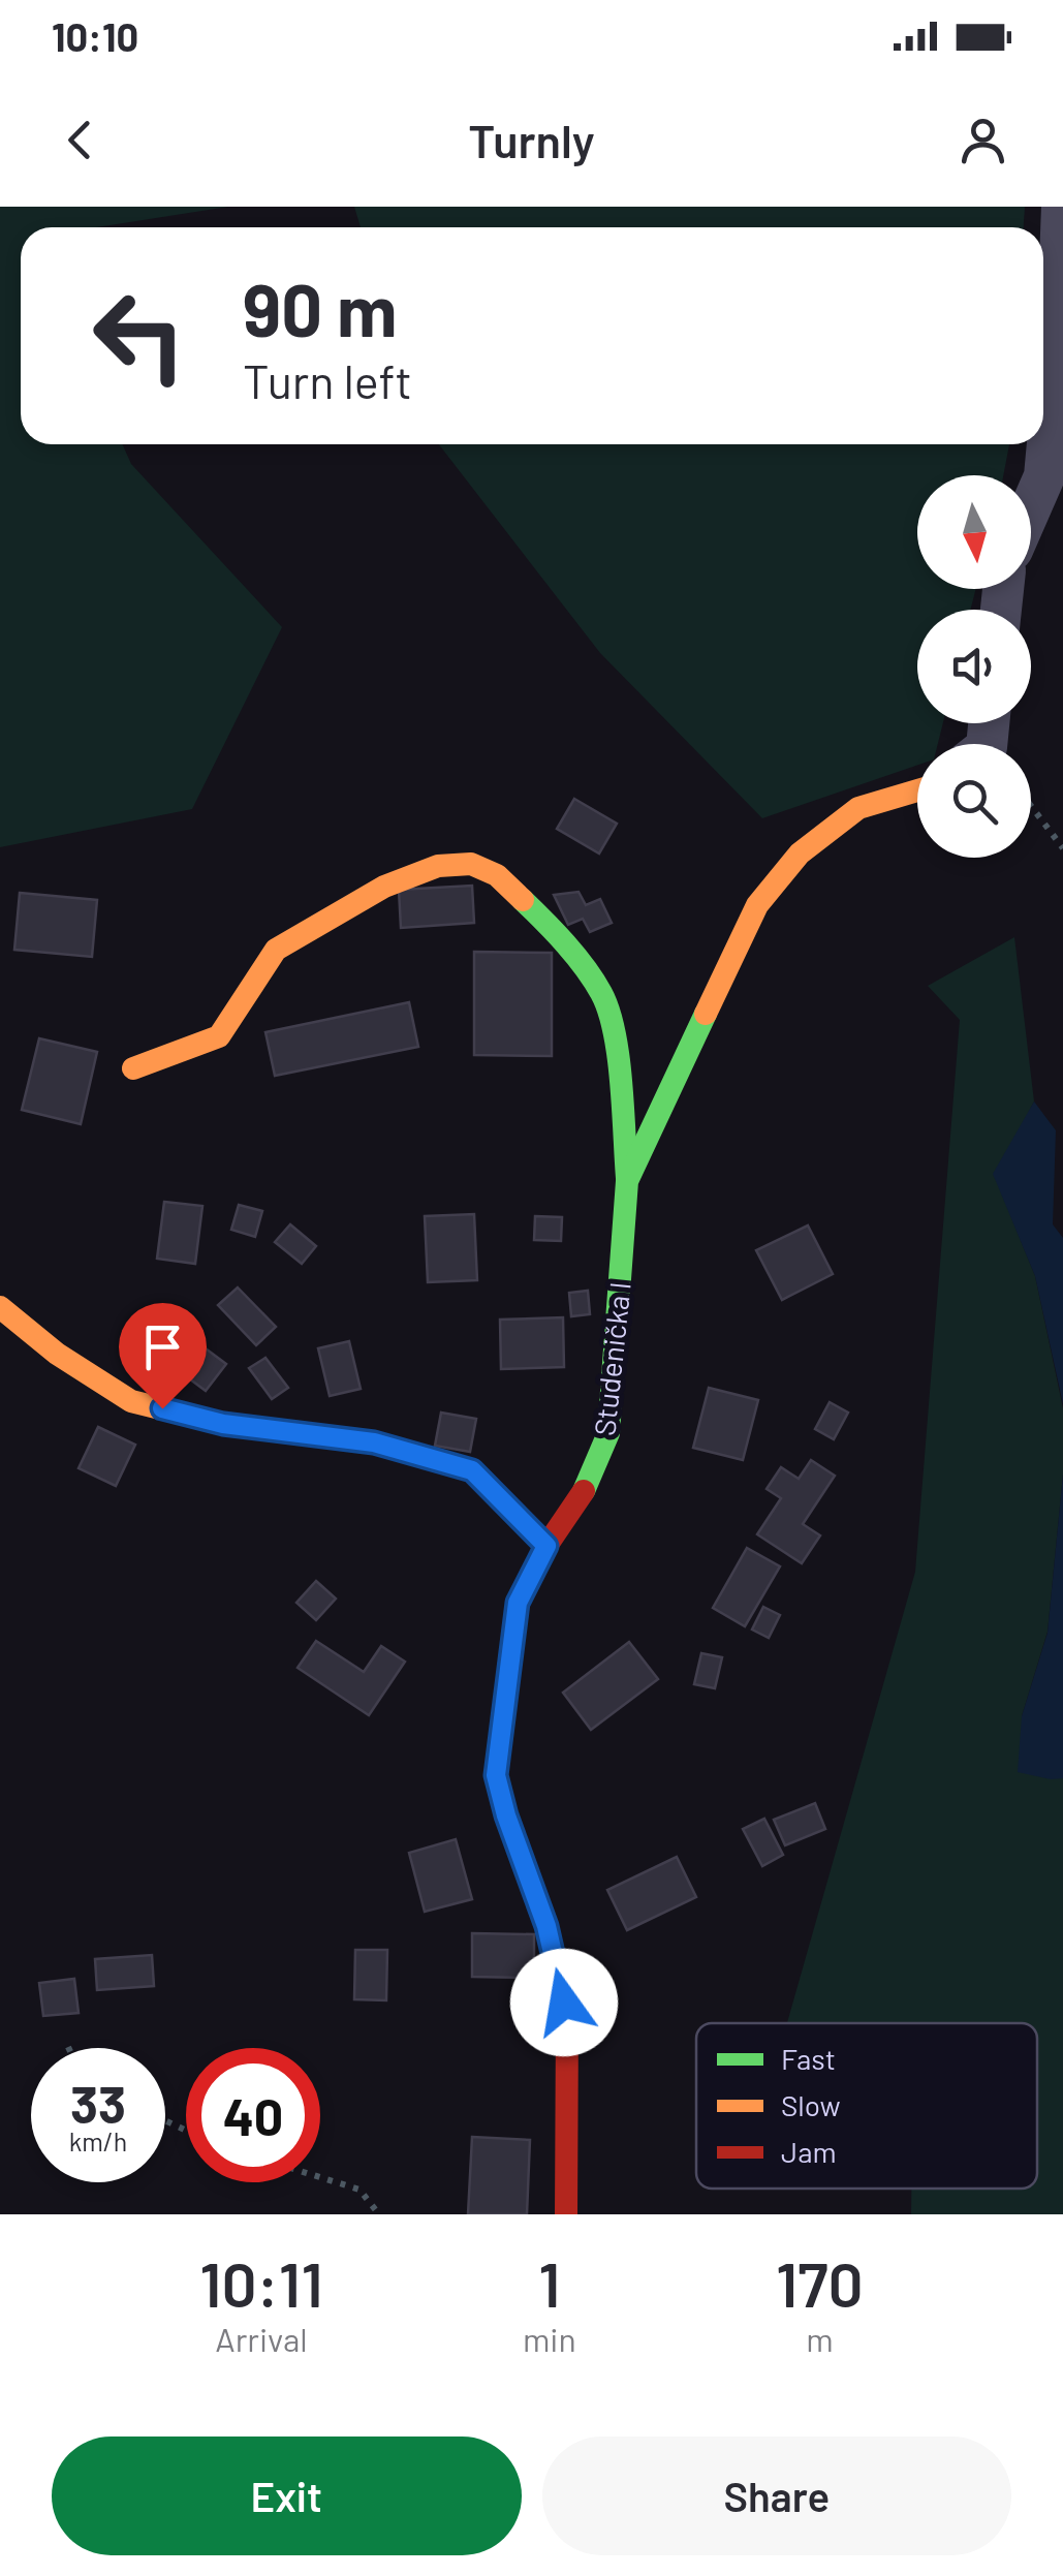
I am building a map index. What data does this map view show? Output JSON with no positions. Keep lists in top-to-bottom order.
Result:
{
  "streets": {
    "street": ["Studenička I"]
  },
  "legend": ["Fast", "Slow", "Jam"],
  "north": "bottom",
  "page": {
    "status": "10:10",
    "header": "Turnly",
    "turn": ["90 m", "Turn left"],
    "speed": "33 km/h",
    "limit": "40",
    "eta": [
      "10:11",
      "Arrival",
      "1",
      "min",
      "170",
      "m"
    ],
    "buttons": ["Exit", "Share"]
  }
}
